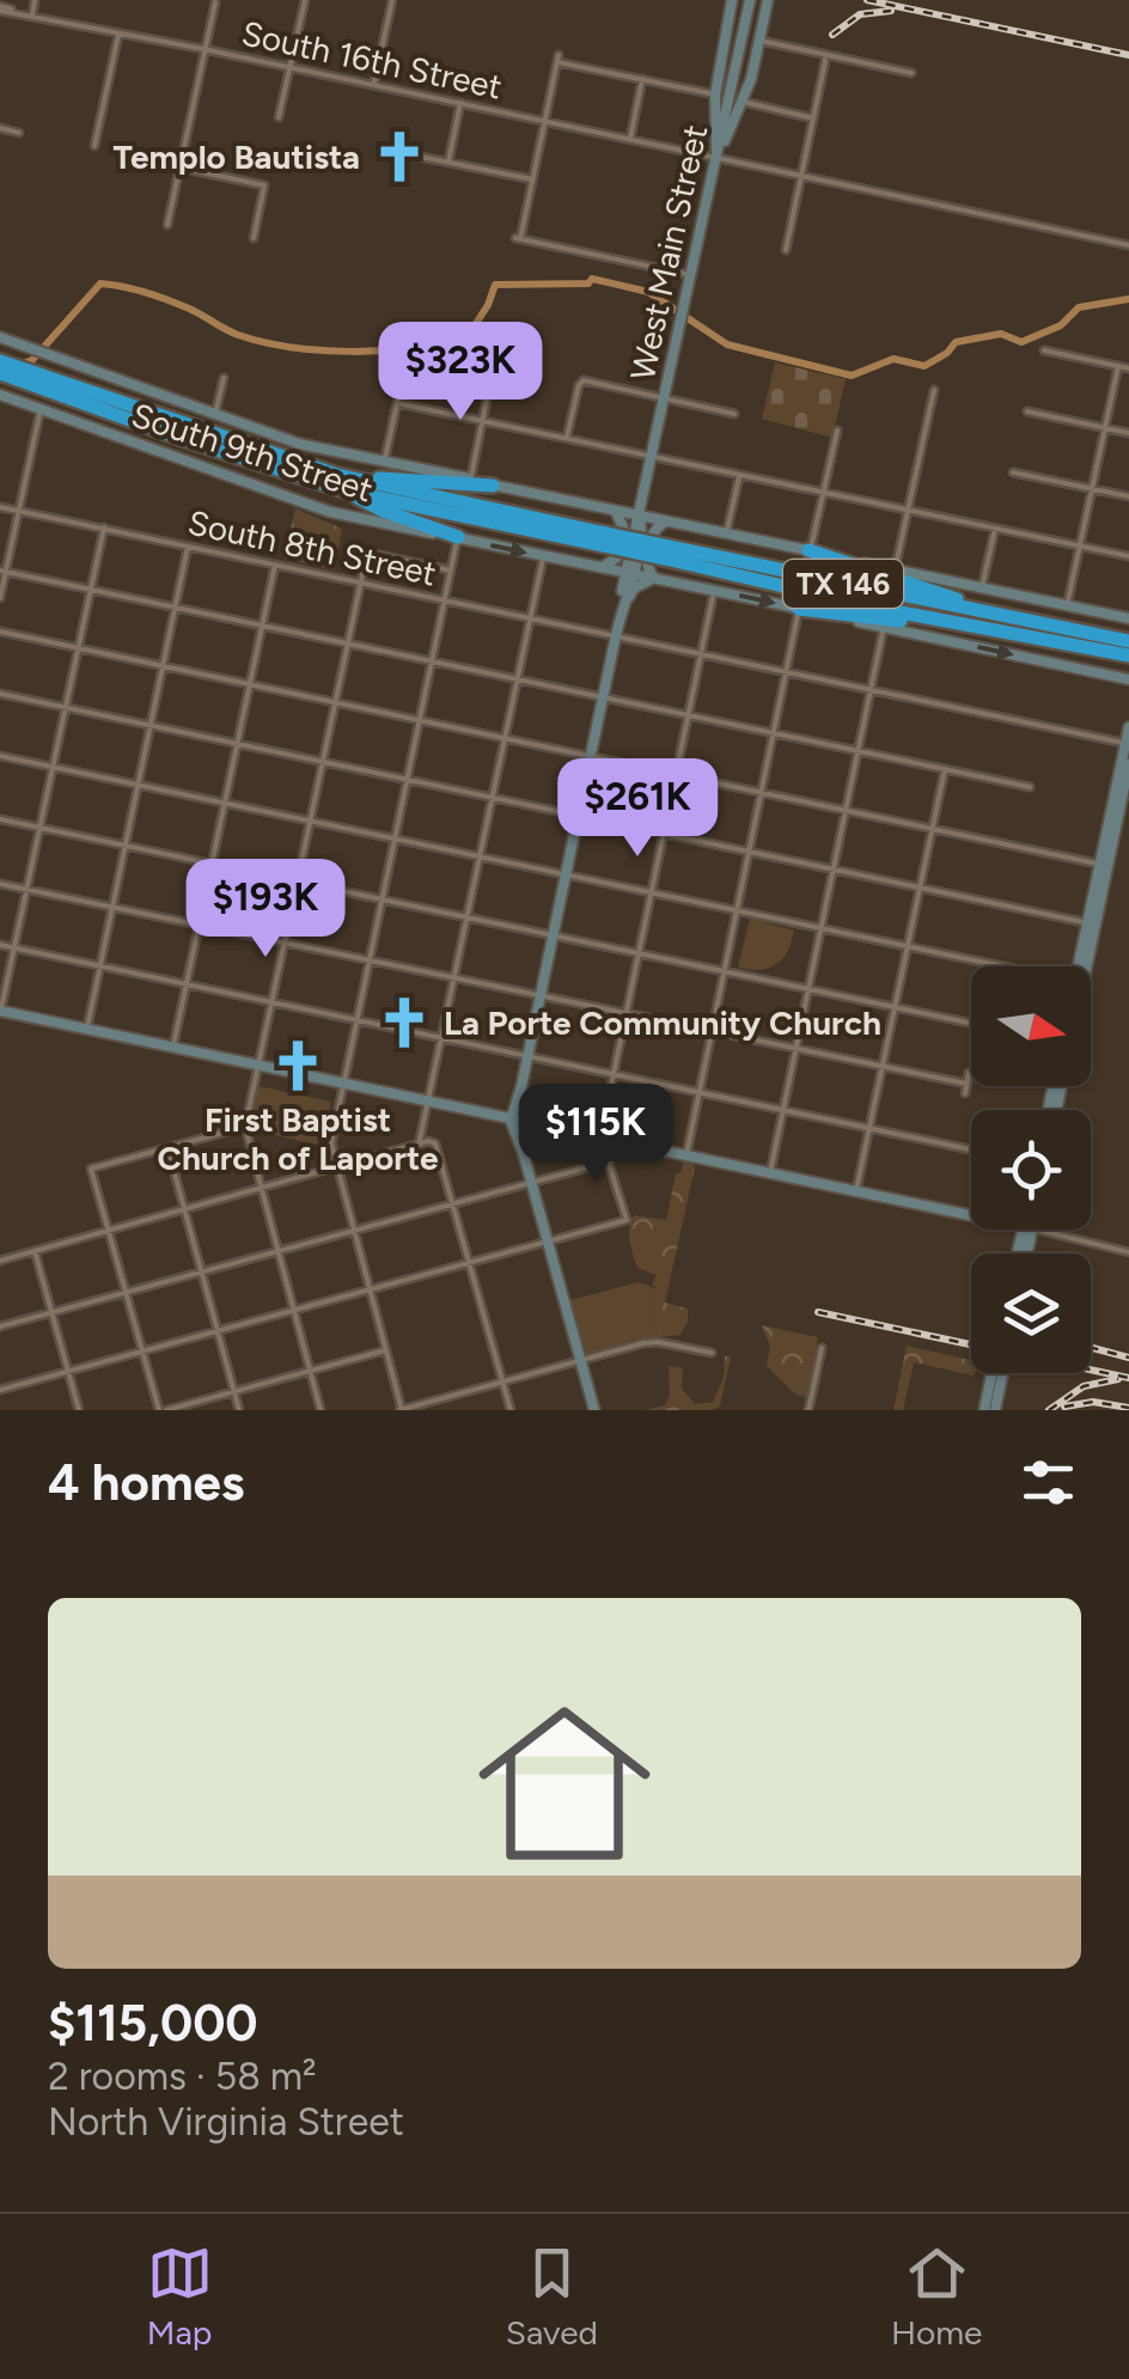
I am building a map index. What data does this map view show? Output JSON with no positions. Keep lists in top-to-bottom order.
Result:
{
  "streets": {
    "highway": ["TX 146"],
    "main road": ["West Main Street", "South 9th Street"],
    "street": ["South 16th Street", "South 8th Street"]
  },
  "crossings": [
    ["South 16th Street", "West Main Street"],
    ["West Main Street", "South 9th Street"],
    ["West Main Street", "South 8th Street"],
    ["South 9th Street", "TX 146"]
  ],
  "places": {
    "church": ["Templo Bautista", "La Porte Community Church", "First Baptist Church of Laporte"]
  },
  "north": "right",
  "page": {
    "price": [
      "$323K",
      "$261K",
      "$193K",
      "$115K"
    ],
    "heading": "4 homes",
    "list": [
      {
        "name": "$115,000",
        "note": "2 rooms · 58 m² · North Virginia Street"
      }
    ],
    "tabs": ["Map", "Saved", "Home"]
  }
}
